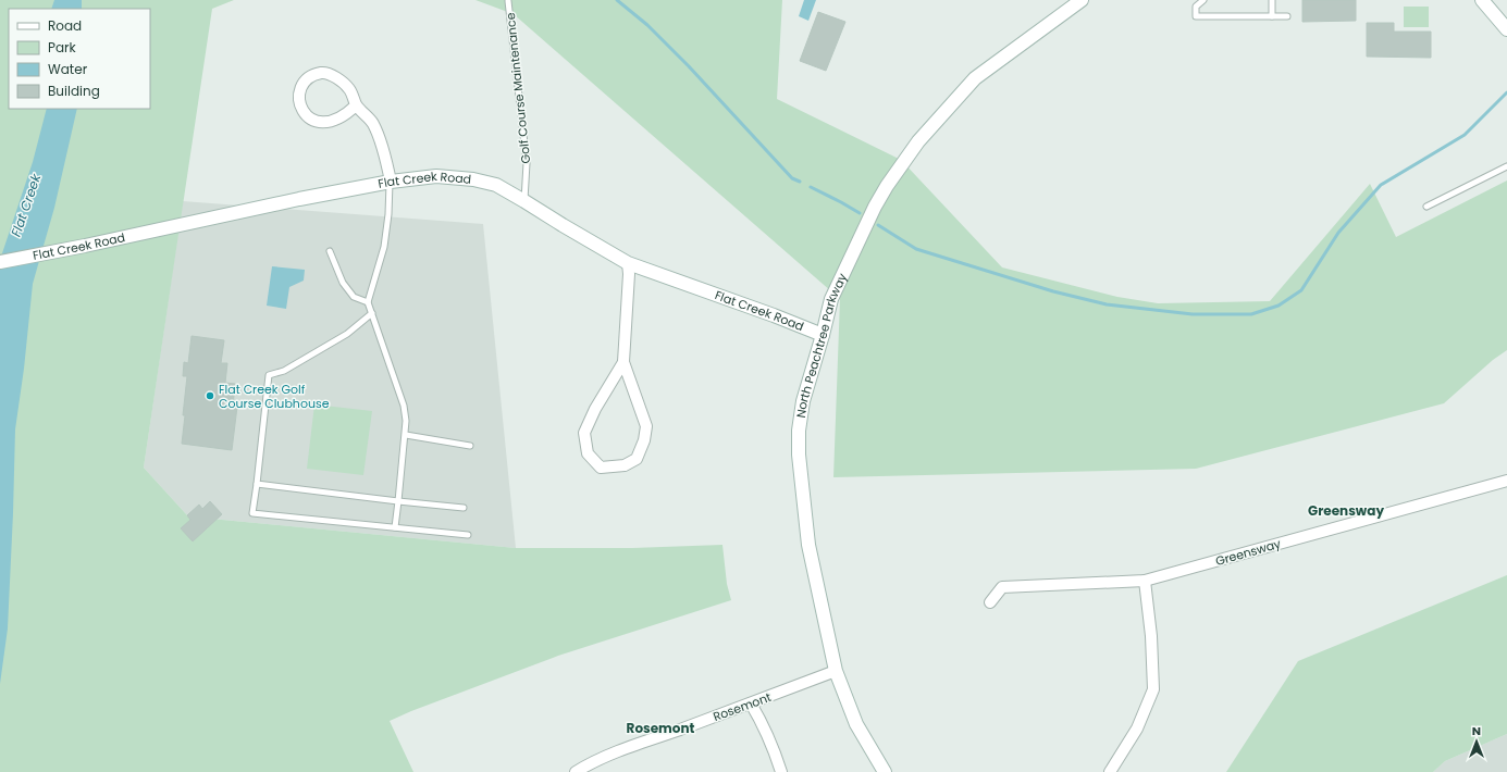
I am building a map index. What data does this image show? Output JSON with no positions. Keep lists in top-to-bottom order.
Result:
{
  "streets": {
    "street": [
      "Flat Creek Road",
      "North Peachtree Parkway",
      "Greensway",
      "Rosemont"
    ],
    "lane": ["Golf Course Maintenance"]
  },
  "crossings": [
    ["Golf Course Maintenance", "Flat Creek Road"],
    ["Flat Creek Road", "North Peachtree Parkway"],
    ["North Peachtree Parkway", "Rosemont"]
  ],
  "districts": ["Greensway", "Rosemont"],
  "water": ["Flat Creek"],
  "places": ["Flat Creek Golf Course Clubhouse"],
  "legend": [
    "Road",
    "Park",
    "Water",
    "Building"
  ],
  "north": "top"
}
